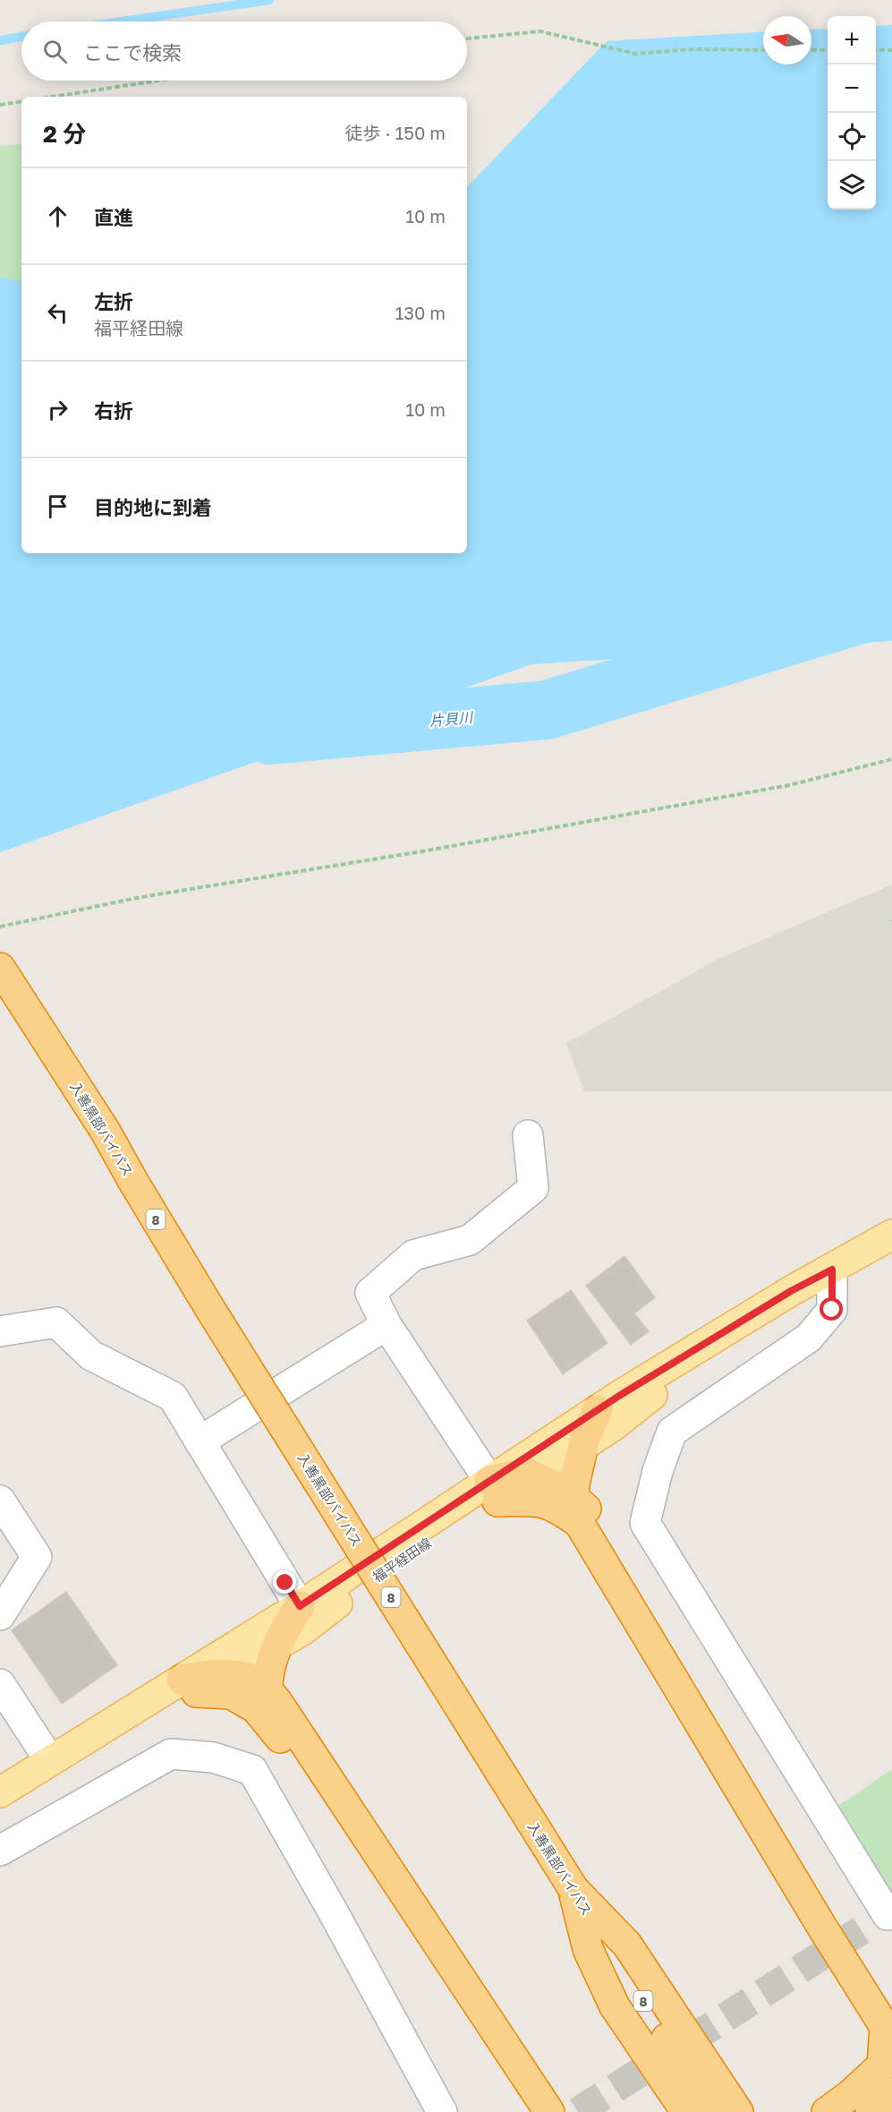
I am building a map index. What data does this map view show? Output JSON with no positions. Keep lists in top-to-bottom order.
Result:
{
  "streets": {
    "highway": ["入善黒部バイパス", "8"],
    "main road": ["福平経田線"]
  },
  "water": ["片貝川"],
  "north": "left",
  "page": {
    "map_buttons": ["+", "−"],
    "search": "ここで検索",
    "heading": ["2 分", "徒歩 · 150 m"],
    "list": [
      ["直進", "10 m"],
      ["左折", "福平経田線", "130 m"],
      ["右折", "10 m"],
      "目的地に到着"
    ]
  }
}
